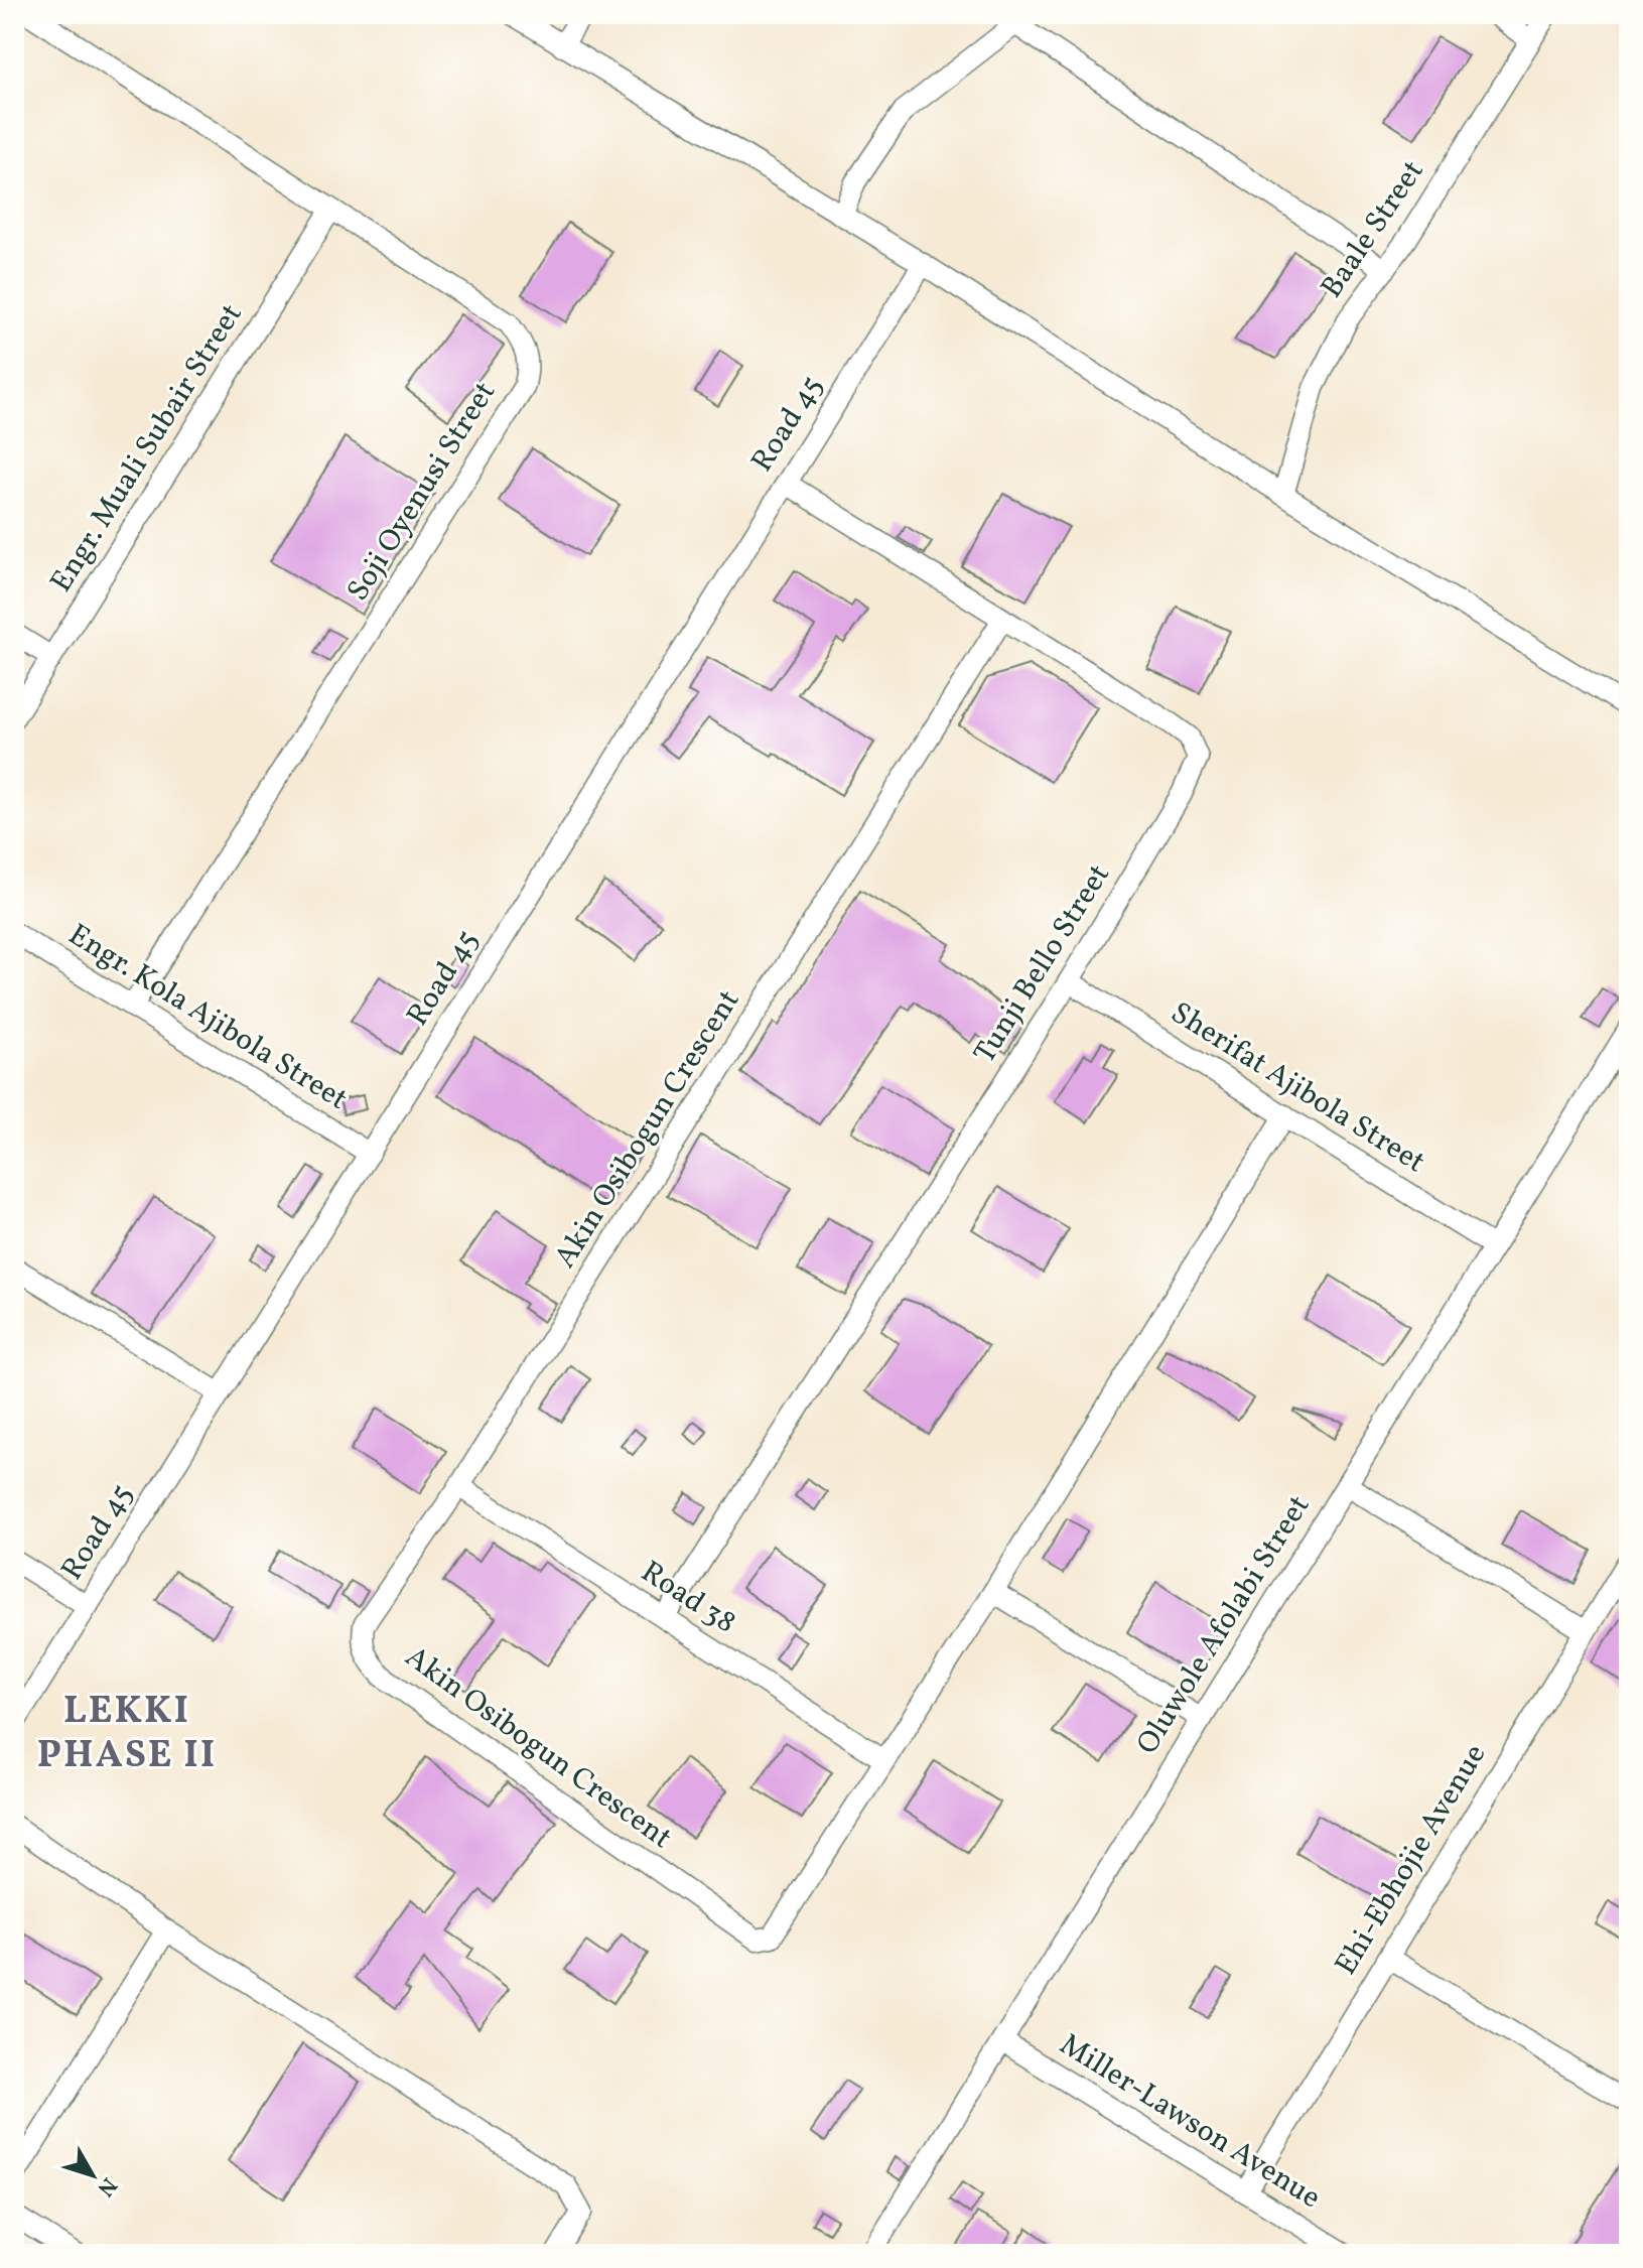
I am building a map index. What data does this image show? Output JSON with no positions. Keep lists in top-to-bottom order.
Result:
{
  "streets": {
    "street": [
      "Baale Street",
      "Road 45",
      "Engr. Muali Subair Street",
      "Soji Oyenusi Street",
      "Tunji Bello Street",
      "Engr. Kola Ajibola Street",
      "Sherifat Ajibola Street",
      "Akin Osibogun Crescent",
      "Road 38",
      "Oluwole Afolabi Street",
      "Ehi-Ebhojie Avenue",
      "Miller-Lawson Avenue"
    ]
  },
  "crossings": [
    ["Road 45", "Tunji Bello Street"],
    ["Road 45", "Engr. Kola Ajibola Street"],
    ["Engr. Muali Subair Street", "Soji Oyenusi Street"],
    ["Soji Oyenusi Street", "Engr. Kola Ajibola Street"],
    ["Tunji Bello Street", "Sherifat Ajibola Street"],
    ["Tunji Bello Street", "Akin Osibogun Crescent"],
    ["Tunji Bello Street", "Road 38"],
    ["Sherifat Ajibola Street", "Akin Osibogun Crescent"],
    ["Sherifat Ajibola Street", "Oluwole Afolabi Street"],
    ["Akin Osibogun Crescent", "Road 38"],
    ["Oluwole Afolabi Street", "Miller-Lawson Avenue"],
    ["Ehi-Ebhojie Avenue", "Miller-Lawson Avenue"]
  ],
  "districts": ["LEKKI PHASE II"],
  "north": "bottom right"
}
